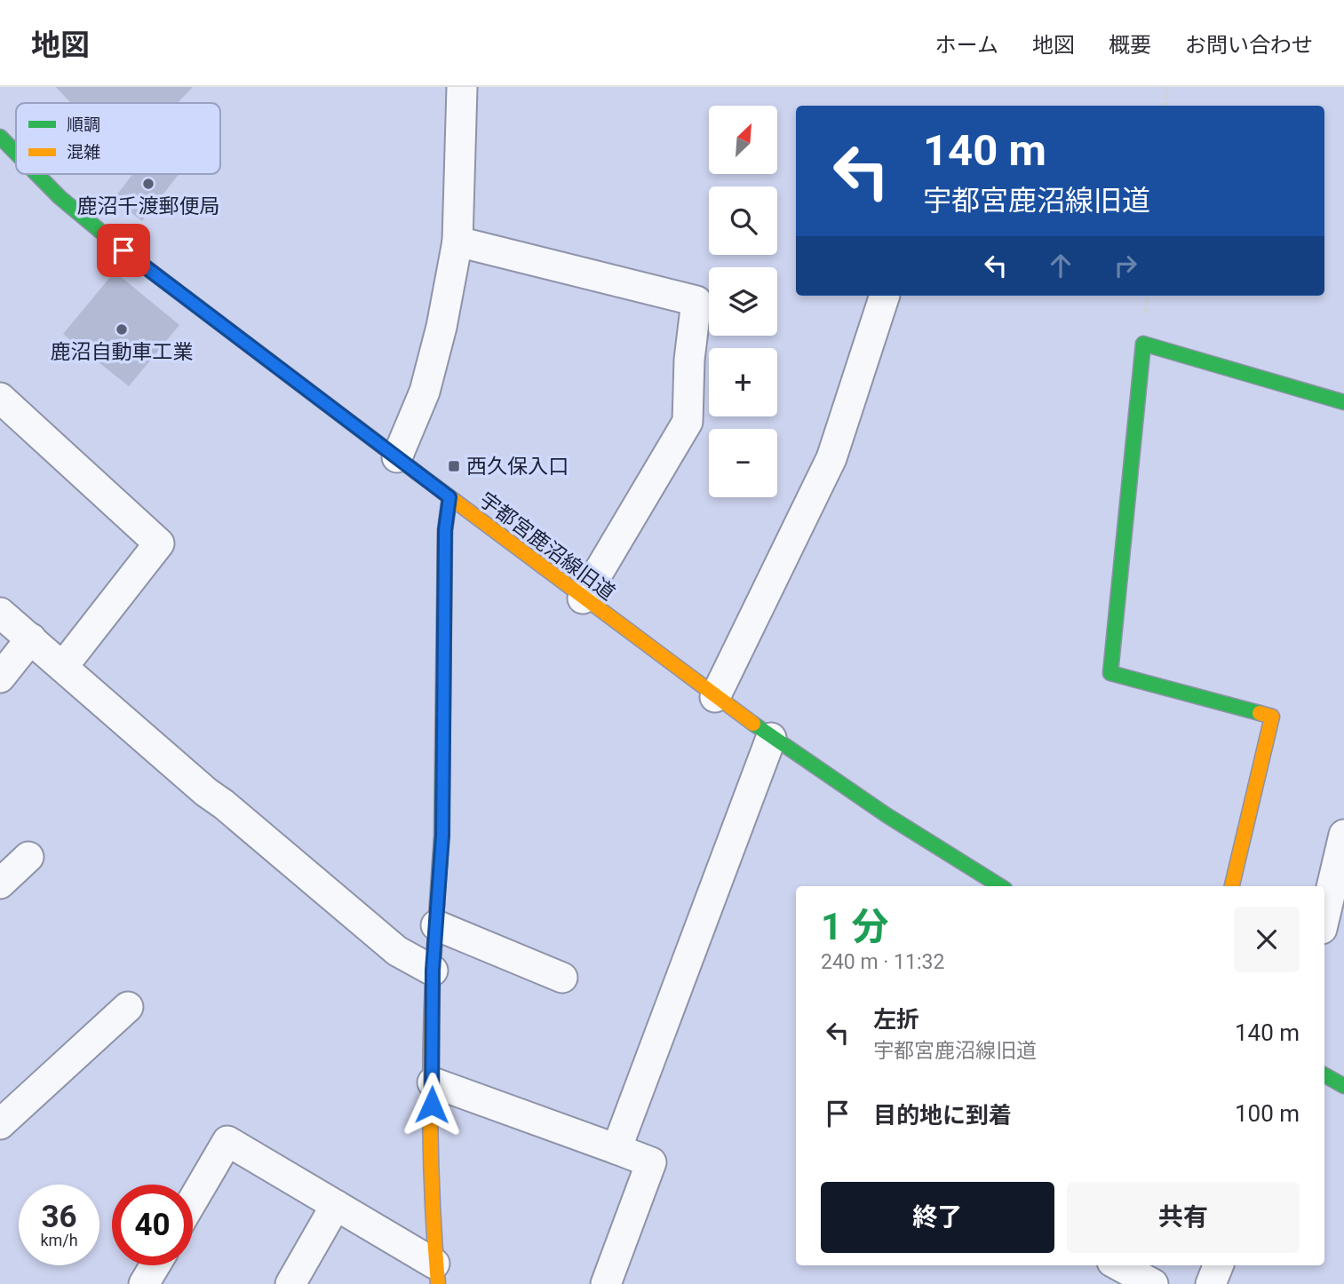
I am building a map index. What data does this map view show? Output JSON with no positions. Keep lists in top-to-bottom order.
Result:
{
  "streets": {
    "street": ["宇都宮鹿沼線旧道"]
  },
  "places": {
    "other": ["鹿沼千渡郵便局", "鹿沼自動車工業"],
    "transit": ["西久保入口"]
  },
  "legend": ["順調", "混雑"],
  "north": "top right",
  "page": {
    "header": "地図",
    "nav": [
      "ホーム",
      "地図",
      "概要",
      "お問い合わせ"
    ],
    "map_buttons": ["+", "−"],
    "turn": ["140 m", "宇都宮鹿沼線旧道"],
    "heading": ["1 分", "240 m · 11:32"],
    "list": [
      {
        "name": "左折",
        "note": "宇都宮鹿沼線旧道",
        "value": "140 m"
      },
      {
        "name": "目的地に到着",
        "value": "100 m"
      }
    ],
    "buttons": ["終了", "共有"],
    "speed": "36 km/h",
    "limit": "40"
  }
}
